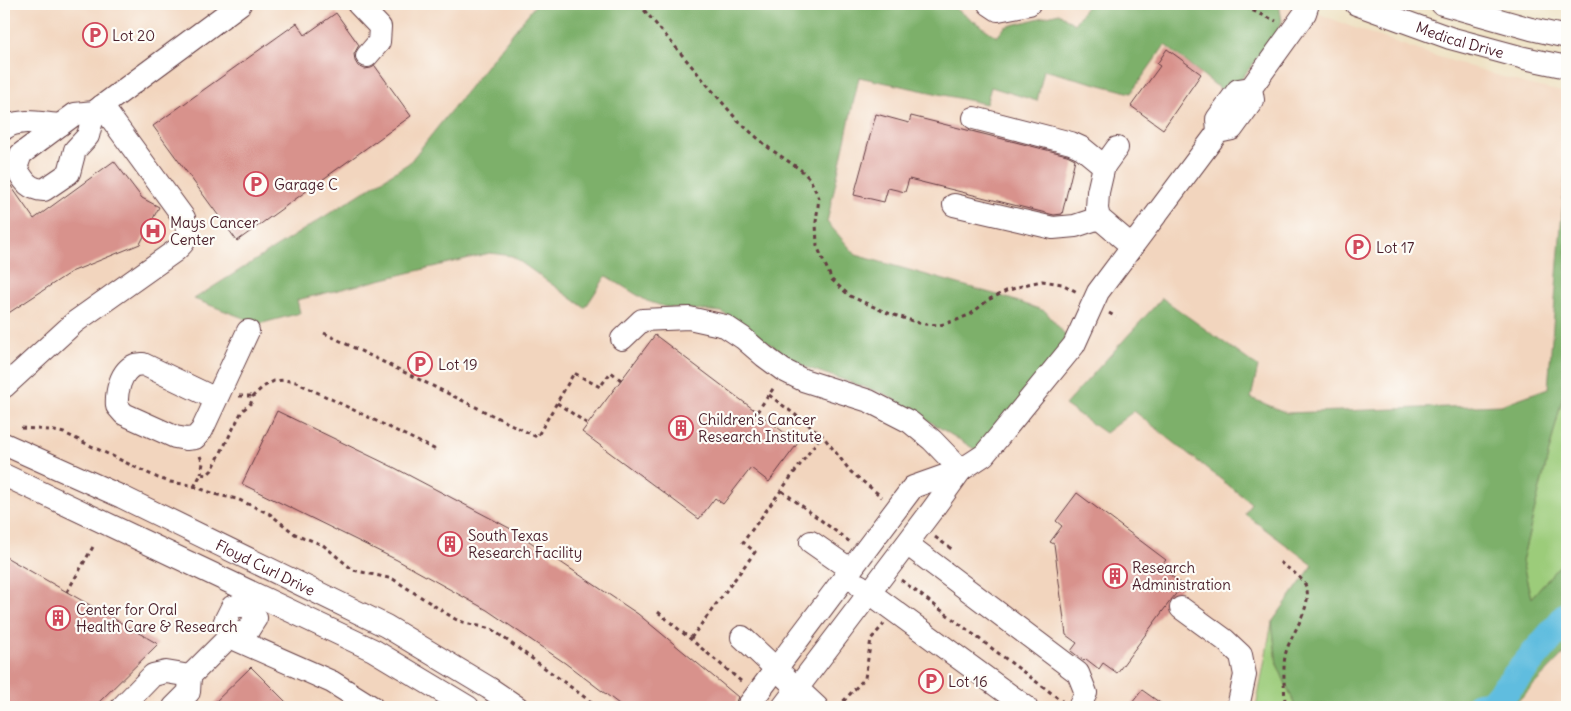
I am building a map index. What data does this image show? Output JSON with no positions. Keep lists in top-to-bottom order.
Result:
{
  "streets": {
    "street": ["Medical Drive", "Floyd Curl Drive"]
  },
  "places": {
    "parking": [
      "Lot 20",
      "Garage C",
      "Lot 17",
      "Lot 19",
      "Lot 16"
    ],
    "hospital": ["Mays Cancer Center"],
    "building": [
      "Children's Cancer Research Institute",
      "South Texas Research Facility",
      "Research Administration",
      "Center for Oral Health Care & Research"
    ]
  }
}
